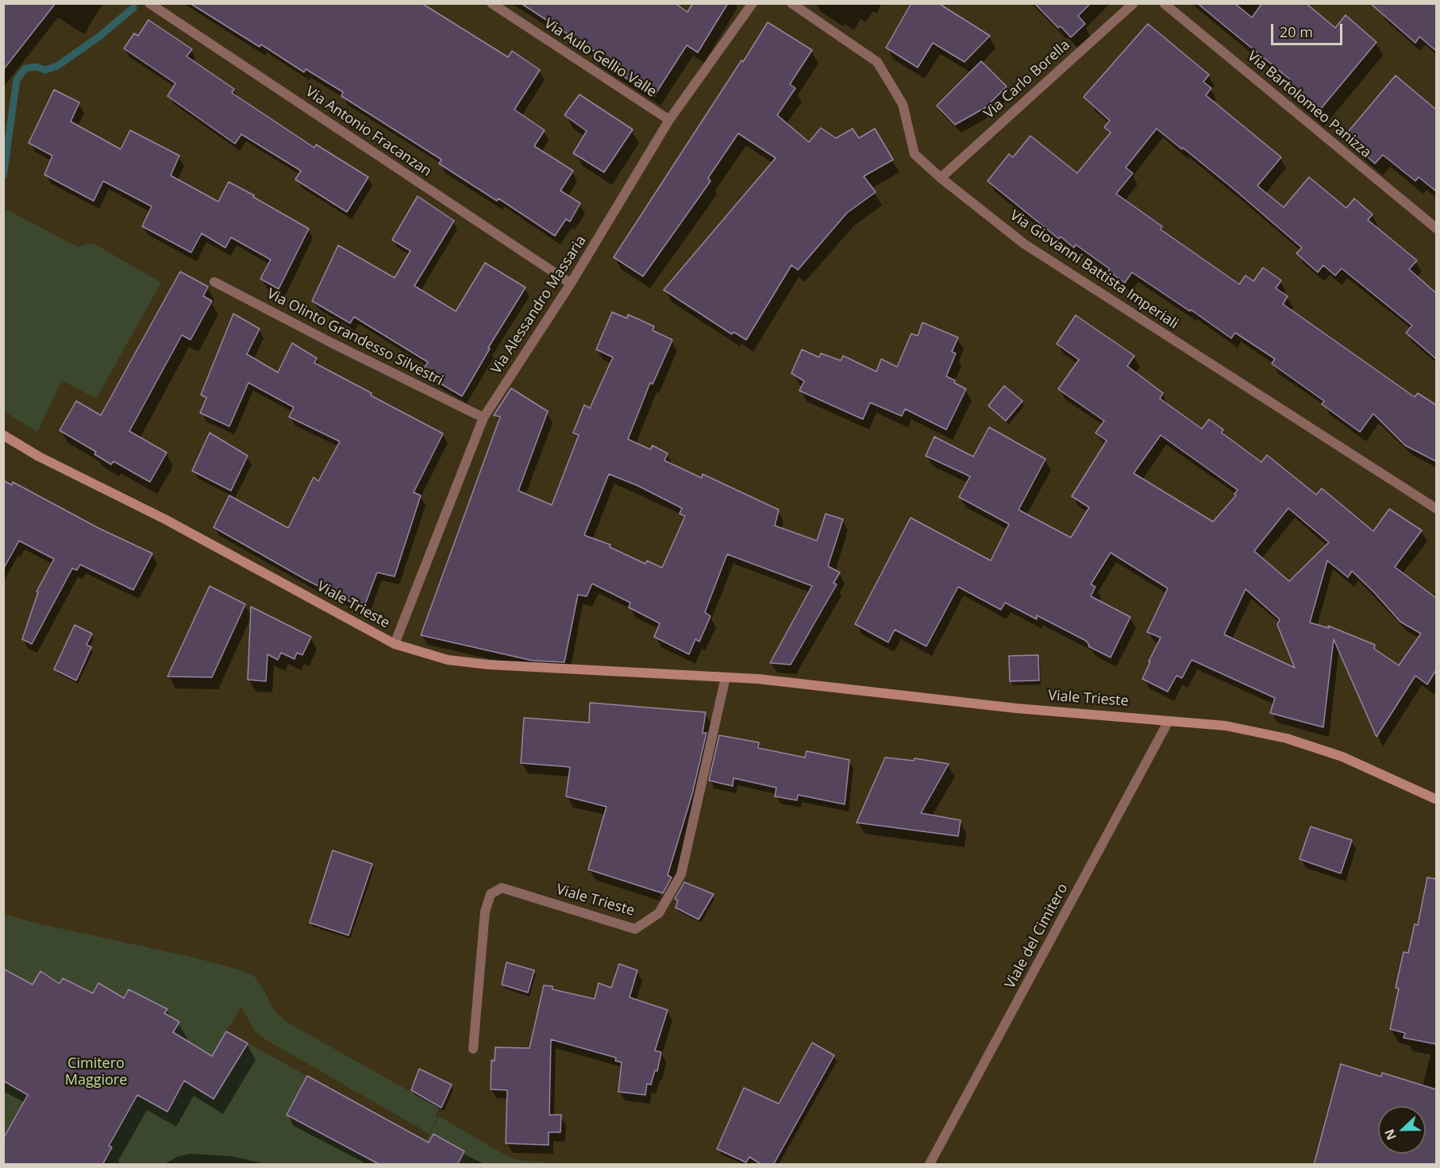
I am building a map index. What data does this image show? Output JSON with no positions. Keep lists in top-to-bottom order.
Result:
{
  "streets": {
    "main road": ["Viale Trieste"],
    "street": [
      "Via Aulo Gellio Valle",
      "Via Carlo Borella",
      "Via Bartolomeo Panizza",
      "Via Antonio Fracanzan",
      "Via Giovanni Battista Imperiali",
      "Via Alessandro Massaria",
      "Via Olinto Grandesso Silvestri",
      "Viale del Cimitero"
    ]
  },
  "crossings": [
    ["Via Aulo Gellio Valle", "Via Alessandro Massaria"],
    ["Via Carlo Borella", "Via Giovanni Battista Imperiali"],
    ["Via Antonio Fracanzan", "Via Alessandro Massaria"],
    ["Via Alessandro Massaria", "Via Olinto Grandesso Silvestri"],
    ["Via Alessandro Massaria", "Viale Trieste"],
    ["Viale Trieste", "Viale del Cimitero"]
  ],
  "parks": ["Cimitero Maggiore"],
  "scale_bar": "20 m",
  "north": "left"
}
